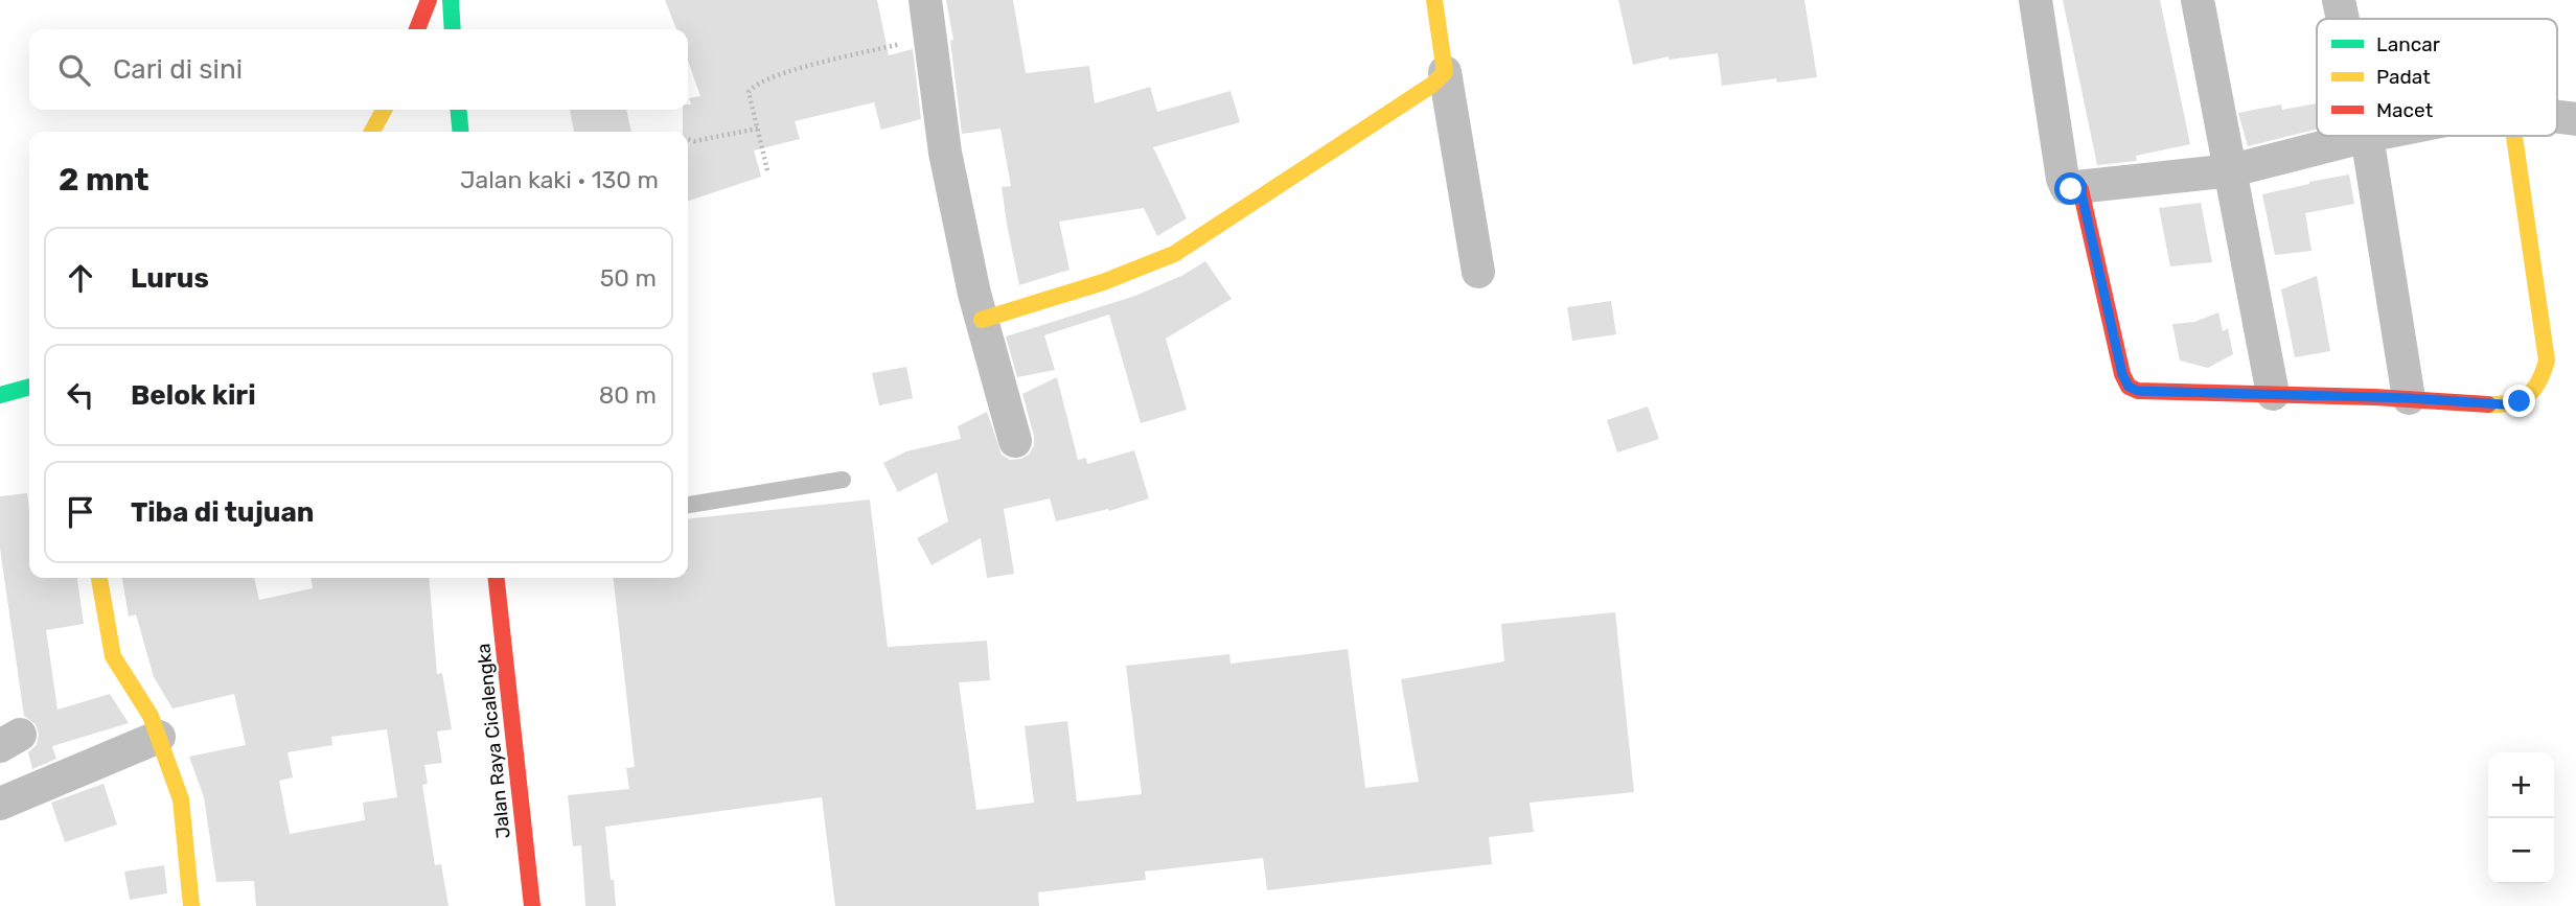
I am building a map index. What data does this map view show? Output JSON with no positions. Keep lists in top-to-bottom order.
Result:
{
  "streets": {
    "main road": ["Jalan Raya Cicalengka"]
  },
  "legend": ["Lancar", "Padat", "Macet"],
  "page": {
    "search": "Cari di sini",
    "heading": ["2 mnt", "Jalan kaki · 130 m"],
    "list": [
      ["Lurus", "50 m"],
      ["Belok kiri", "80 m"],
      "Tiba di tujuan"
    ],
    "map_buttons": ["+", "−"]
  }
}
